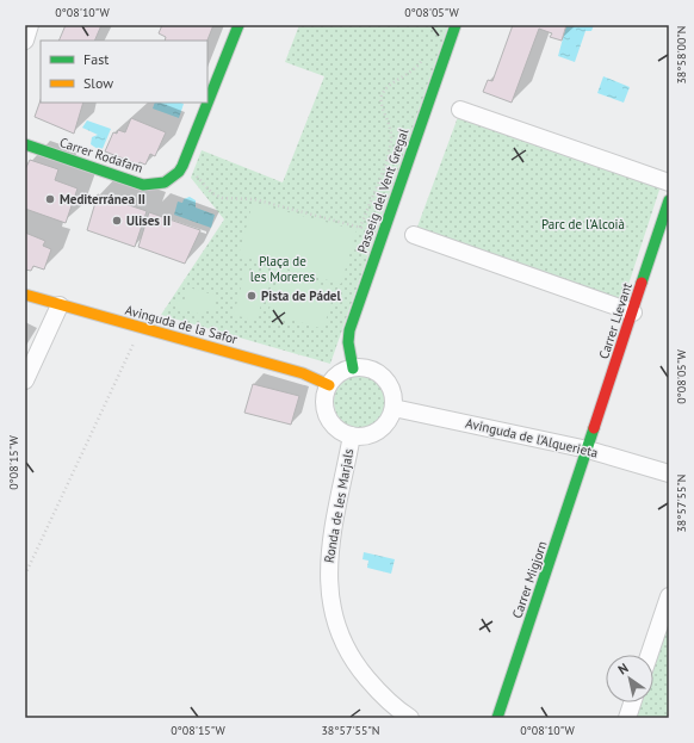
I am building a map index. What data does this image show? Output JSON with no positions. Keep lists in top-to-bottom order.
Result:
{
  "streets": {
    "street": [
      "Carrer Rodafam",
      "Passeig del Vent Gregal",
      "Carrer Llevant",
      "Avinguda de la Safor",
      "Avinguda de l’Alquerieta",
      "Ronda de les Marjals",
      "Carrer Migjorn"
    ]
  },
  "crossings": [
    ["Passeig del Vent Gregal", "Avinguda de la Safor"],
    ["Passeig del Vent Gregal", "Avinguda de l’Alquerieta"],
    ["Passeig del Vent Gregal", "Ronda de les Marjals"],
    ["Carrer Llevant", "Avinguda de l’Alquerieta"],
    ["Carrer Llevant", "Carrer Migjorn"],
    ["Avinguda de la Safor", "Avinguda de l’Alquerieta"],
    ["Avinguda de la Safor", "Ronda de les Marjals"],
    ["Avinguda de l’Alquerieta", "Ronda de les Marjals"],
    ["Avinguda de l’Alquerieta", "Carrer Migjorn"]
  ],
  "parks": ["Parc de l'Alcoià", "Plaça de les Moreres"],
  "places": ["Mediterránea II", "Ulises II", "Pista de Pádel"],
  "legend": ["Fast", "Slow"],
  "north": "top left",
  "coordinates": [
    "0°08'10\"W",
    "0°08'05\"W",
    "38°58'00\"N",
    "0°08'15\"W",
    "38°57'55\"N"
  ]
}
